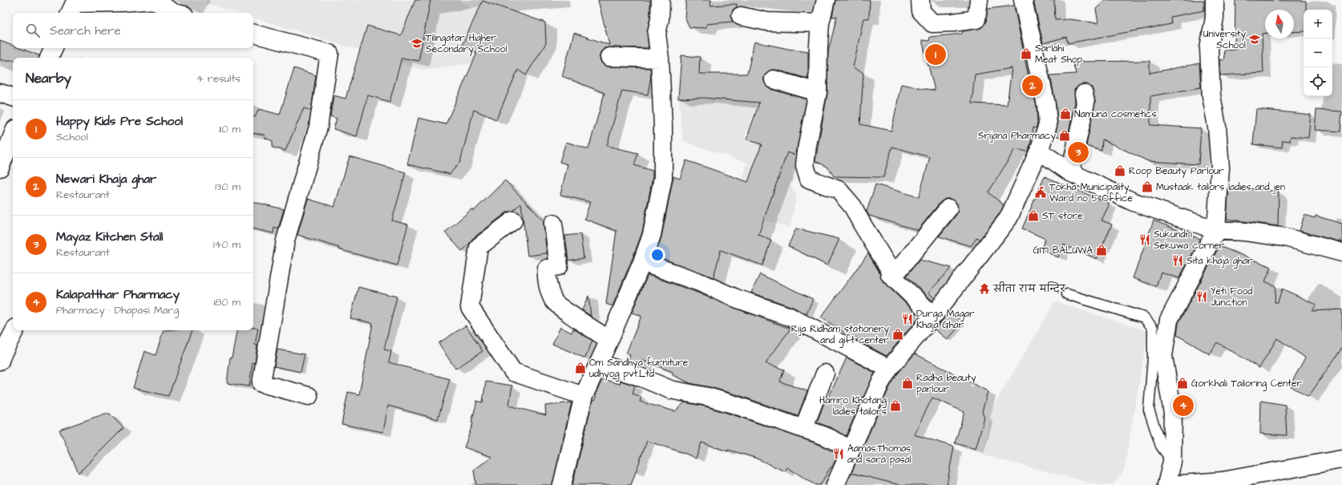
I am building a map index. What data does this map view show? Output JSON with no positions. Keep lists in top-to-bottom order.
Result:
{
  "places": {
    "school or university": ["University School", "Tilingatar Higher Secondary School"],
    "shop": [
      "Sarlahi Meat Shop",
      "Namuna cosmetics",
      "Srijana Pharmacy",
      "Roop Beauty Parlour",
      "Mustaak tailors ladies and jen",
      "ST store",
      "GITI BALUWA",
      "Rija Ridham stationery and gift center",
      "Om Sandhya furniture udhyog pvt.Ltd",
      "Radha beauty parlour",
      "Gorkhali Tailoring Center",
      "Hamro Khotang ladies tailors"
    ],
    "public building": ["Tokha Municipality Ward no 5 Office"],
    "restaurant": [
      "Sukundri Sekuwa corner",
      "Sita khaja ghar",
      "Yeti Food Junction",
      "Durga Magar Khaja Ghar",
      "Aamas,Thomas and sara pasal"
    ],
    "temple": ["सीता राम मन्दिर"]
  },
  "north": "top",
  "page": {
    "map_buttons": ["+", "−"],
    "search": "Search here",
    "pins": [
      "1",
      "2",
      "3",
      "4"
    ],
    "heading": ["Nearby", "4 results"],
    "list": [
      {
        "mark": "1",
        "name": "Happy Kids Pre School",
        "note": "School",
        "value": "110 m"
      },
      {
        "mark": "2",
        "name": "Newari Khaja ghar",
        "note": "Restaurant",
        "value": "130 m"
      },
      {
        "mark": "3",
        "name": "Mayaz Kitchen Stall",
        "note": "Restaurant",
        "value": "140 m"
      },
      {
        "mark": "4",
        "name": "Kalapatthar Pharmacy",
        "note": "Pharmacy · Dhapasi Marg",
        "value": "180 m"
      }
    ]
  }
}
